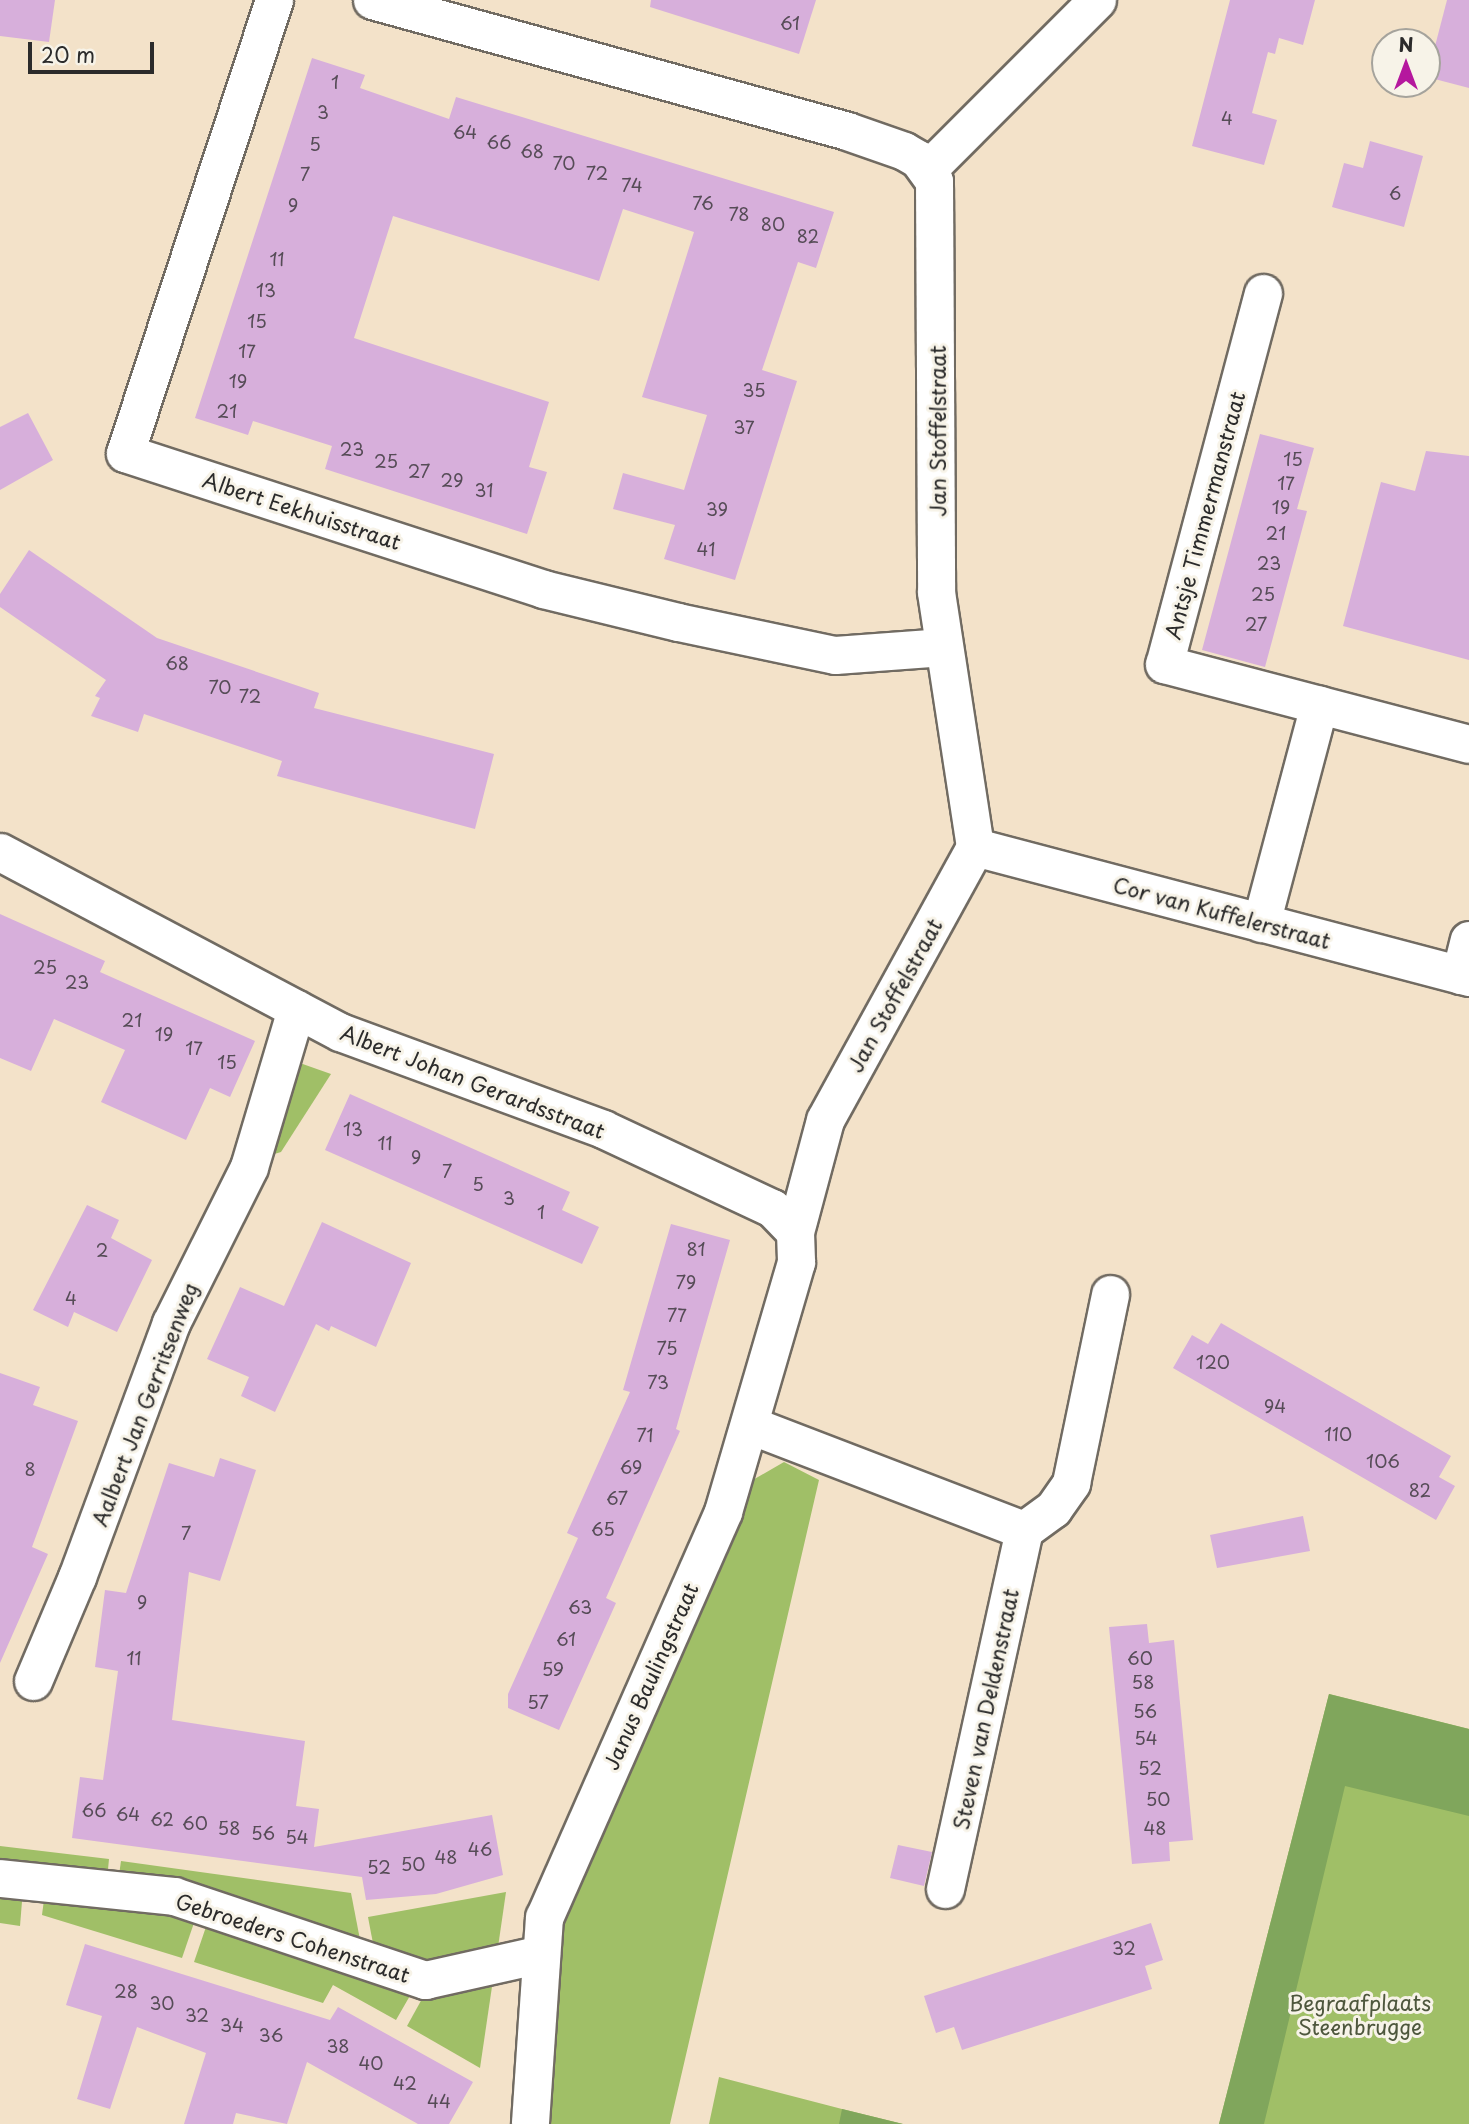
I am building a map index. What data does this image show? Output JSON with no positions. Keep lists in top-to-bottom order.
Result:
{
  "streets": {
    "street": [
      "Jan Stoffelstraat",
      "Albert Eekhuisstraat",
      "Antsje Timmermanstraat",
      "Cor van Kuffelerstraat",
      "Albert Johan Gerardsstraat",
      "Aalbert Jan Gerritsenweg",
      "Janus Baulingstraat",
      "Steven van Deldenstraat",
      "Gebroeders Cohenstraat"
    ]
  },
  "crossings": [
    ["Jan Stoffelstraat", "Albert Eekhuisstraat"],
    ["Jan Stoffelstraat", "Cor van Kuffelerstraat"],
    ["Jan Stoffelstraat", "Albert Johan Gerardsstraat"],
    ["Jan Stoffelstraat", "Janus Baulingstraat"],
    ["Albert Johan Gerardsstraat", "Aalbert Jan Gerritsenweg"],
    ["Albert Johan Gerardsstraat", "Janus Baulingstraat"],
    ["Janus Baulingstraat", "Gebroeders Cohenstraat"]
  ],
  "parks": ["Begraafplaats Steenbrugge"],
  "house_numbers": [
    "61",
    "1",
    "3",
    "4",
    "64",
    "66",
    "5",
    "68",
    "70",
    "72",
    "7",
    "74",
    "6",
    "76",
    "9",
    "78",
    "80",
    "82",
    "11",
    "13",
    "15",
    "17",
    "19",
    "35",
    "21",
    "37",
    "23",
    "15",
    "25",
    "27",
    "29",
    "17",
    "31",
    "19",
    "39",
    "21",
    "41",
    "23",
    "25",
    "27",
    "68",
    "70",
    "72",
    "25",
    "23",
    "21",
    "19",
    "17",
    "15",
    "13",
    "11",
    "9",
    "7",
    "5",
    "3",
    "1",
    "81",
    "2",
    "79",
    "4",
    "77",
    "75",
    "120",
    "73",
    "94",
    "110",
    "71",
    "106",
    "69",
    "8",
    "82",
    "67",
    "65",
    "7",
    "9",
    "63",
    "61",
    "11",
    "60",
    "59",
    "58",
    "57",
    "56",
    "54",
    "52",
    "50",
    "66",
    "64",
    "62",
    "60",
    "58",
    "48",
    "56",
    "54",
    "46",
    "48",
    "50",
    "52",
    "32",
    "28",
    "30",
    "32",
    "34",
    "36",
    "38",
    "40",
    "42",
    "44"
  ],
  "scale_bar": "20 m",
  "north": "top"
}
